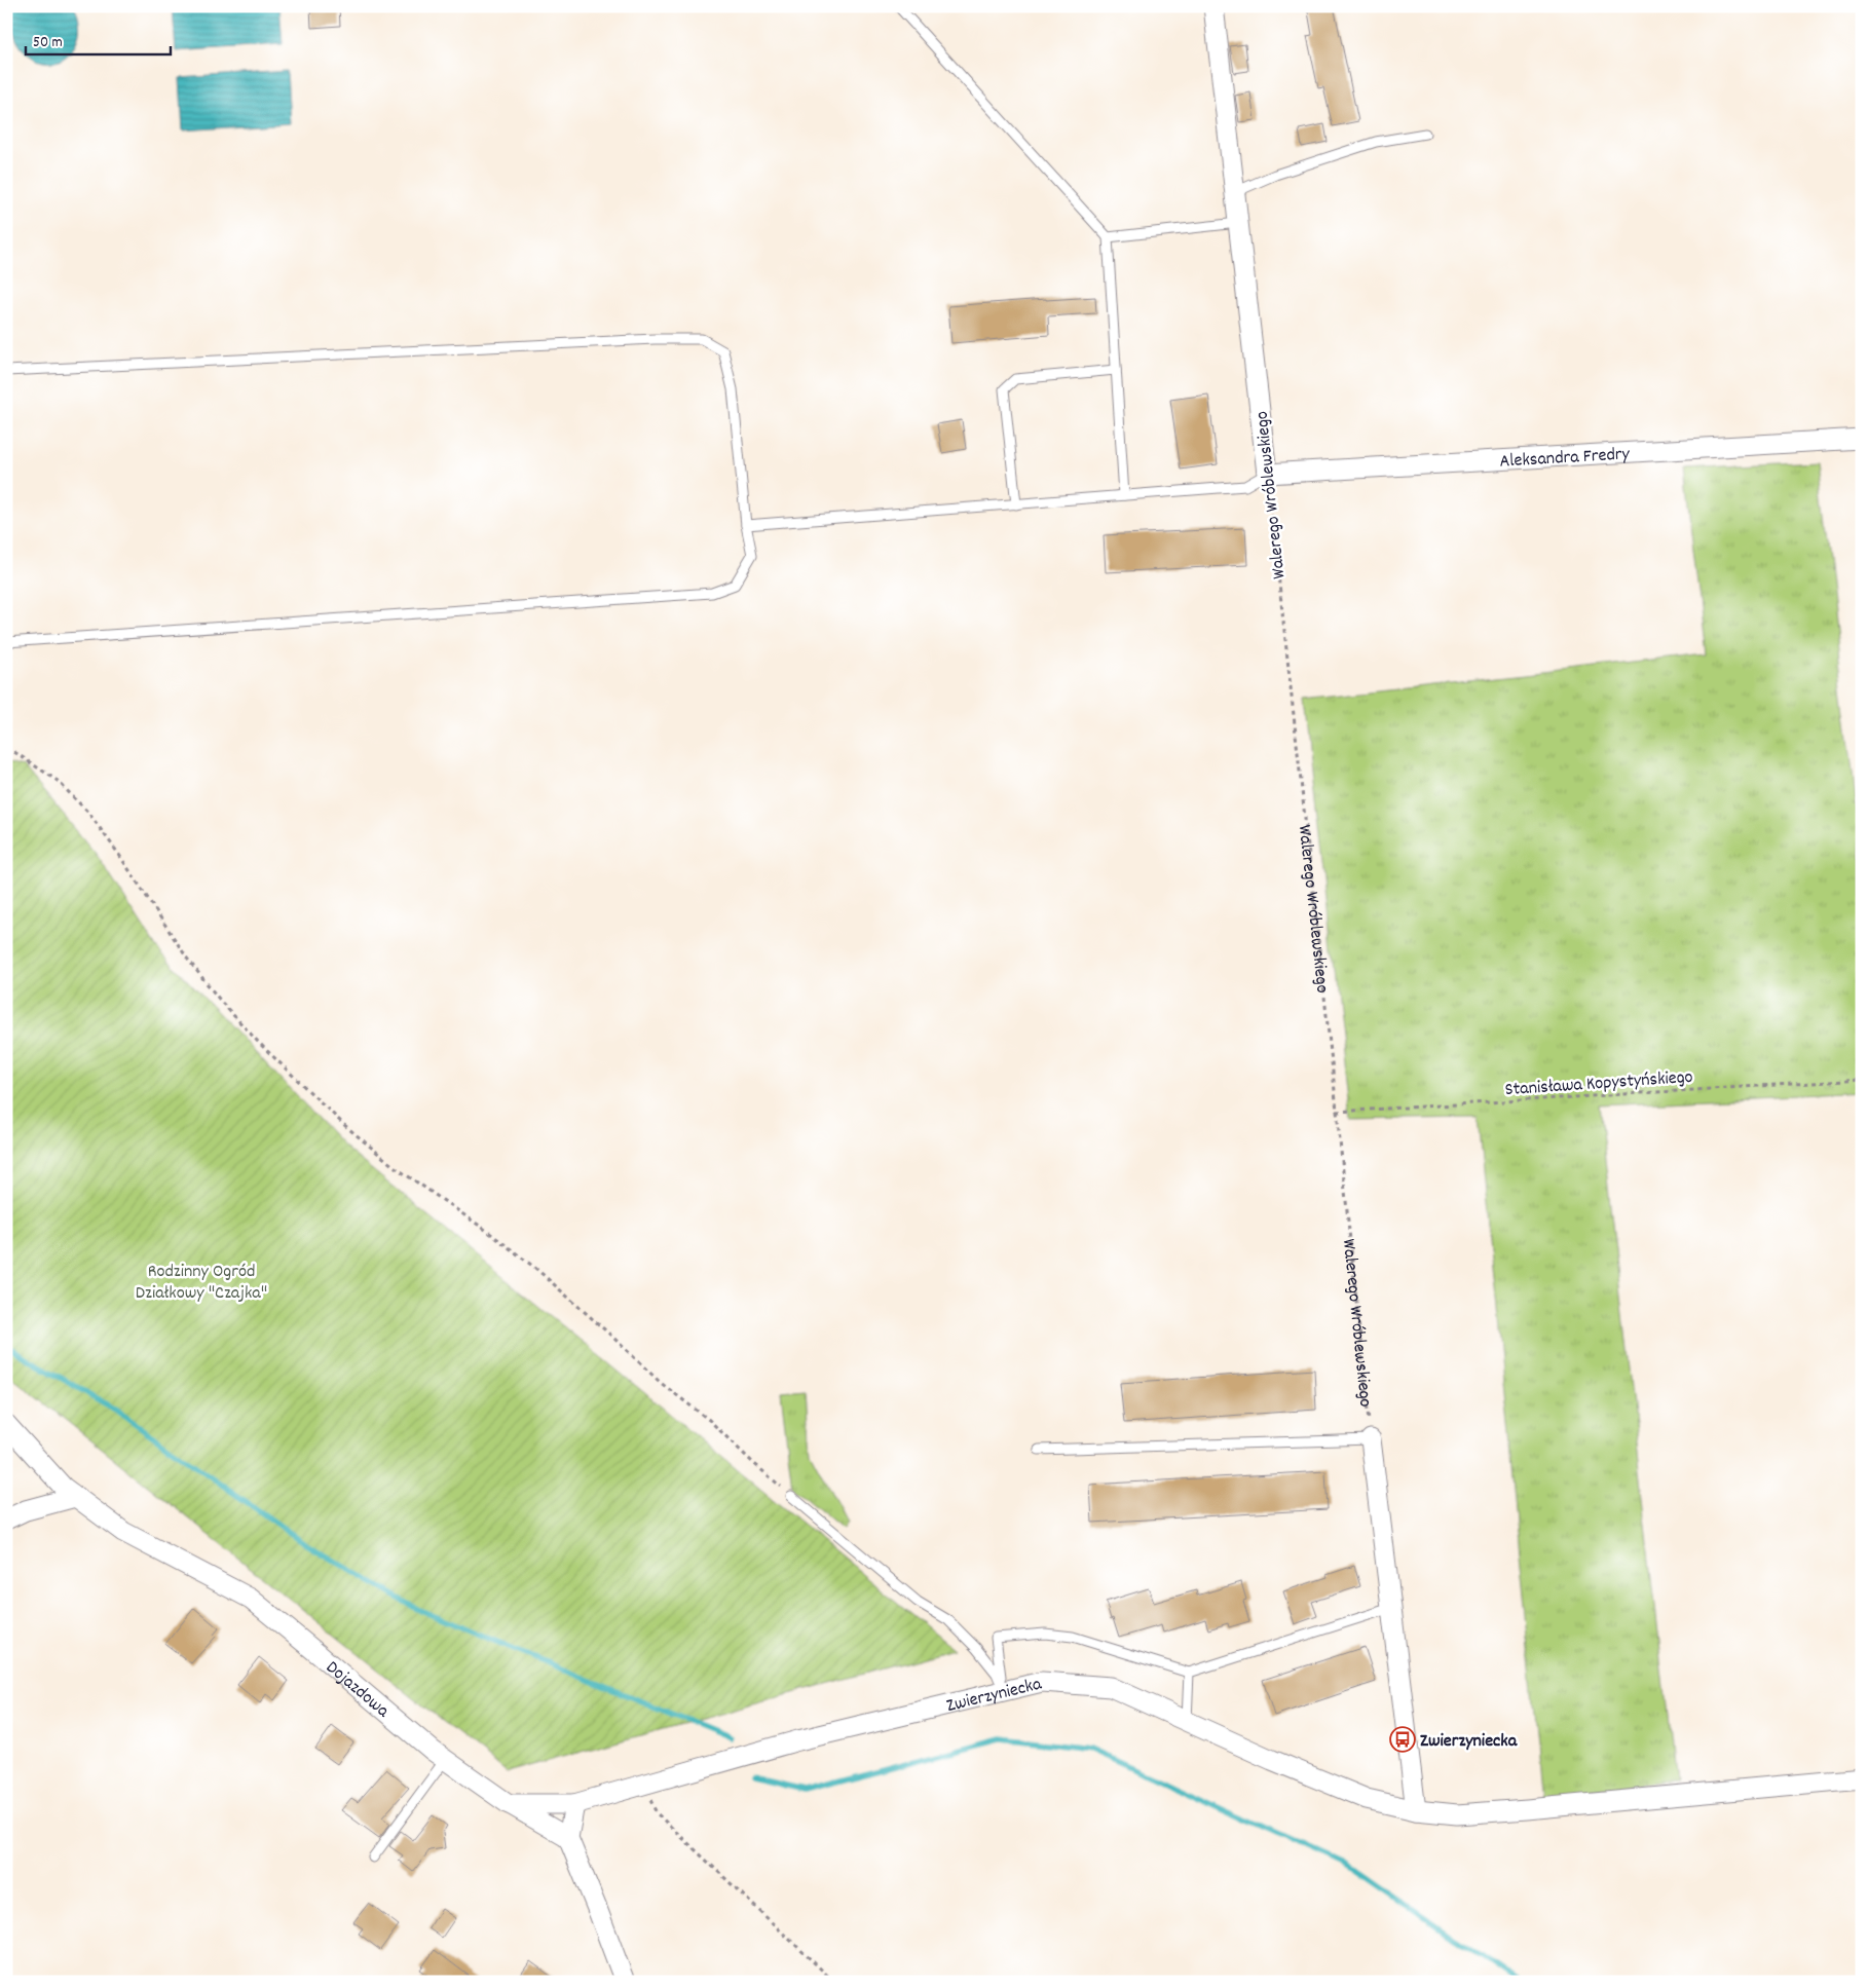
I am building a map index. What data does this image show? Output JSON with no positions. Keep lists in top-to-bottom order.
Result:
{
  "streets": {
    "street": [
      "Aleksandra Fredry",
      "Walerego Wróblewskiego",
      "Dojazdowa",
      "Zwierzyniecka"
    ],
    "path": ["Stanisława Kopystyńskiego"]
  },
  "crossings": [
    ["Aleksandra Fredry", "Walerego Wróblewskiego"],
    ["Walerego Wróblewskiego", "Stanisława Kopystyńskiego"]
  ],
  "parks": ["Rodzinny Ogród Działkowy \"Czajka\""],
  "places": {
    "bus stop": ["Zwierzyniecka"]
  },
  "scale_bar": "50 m"
}
